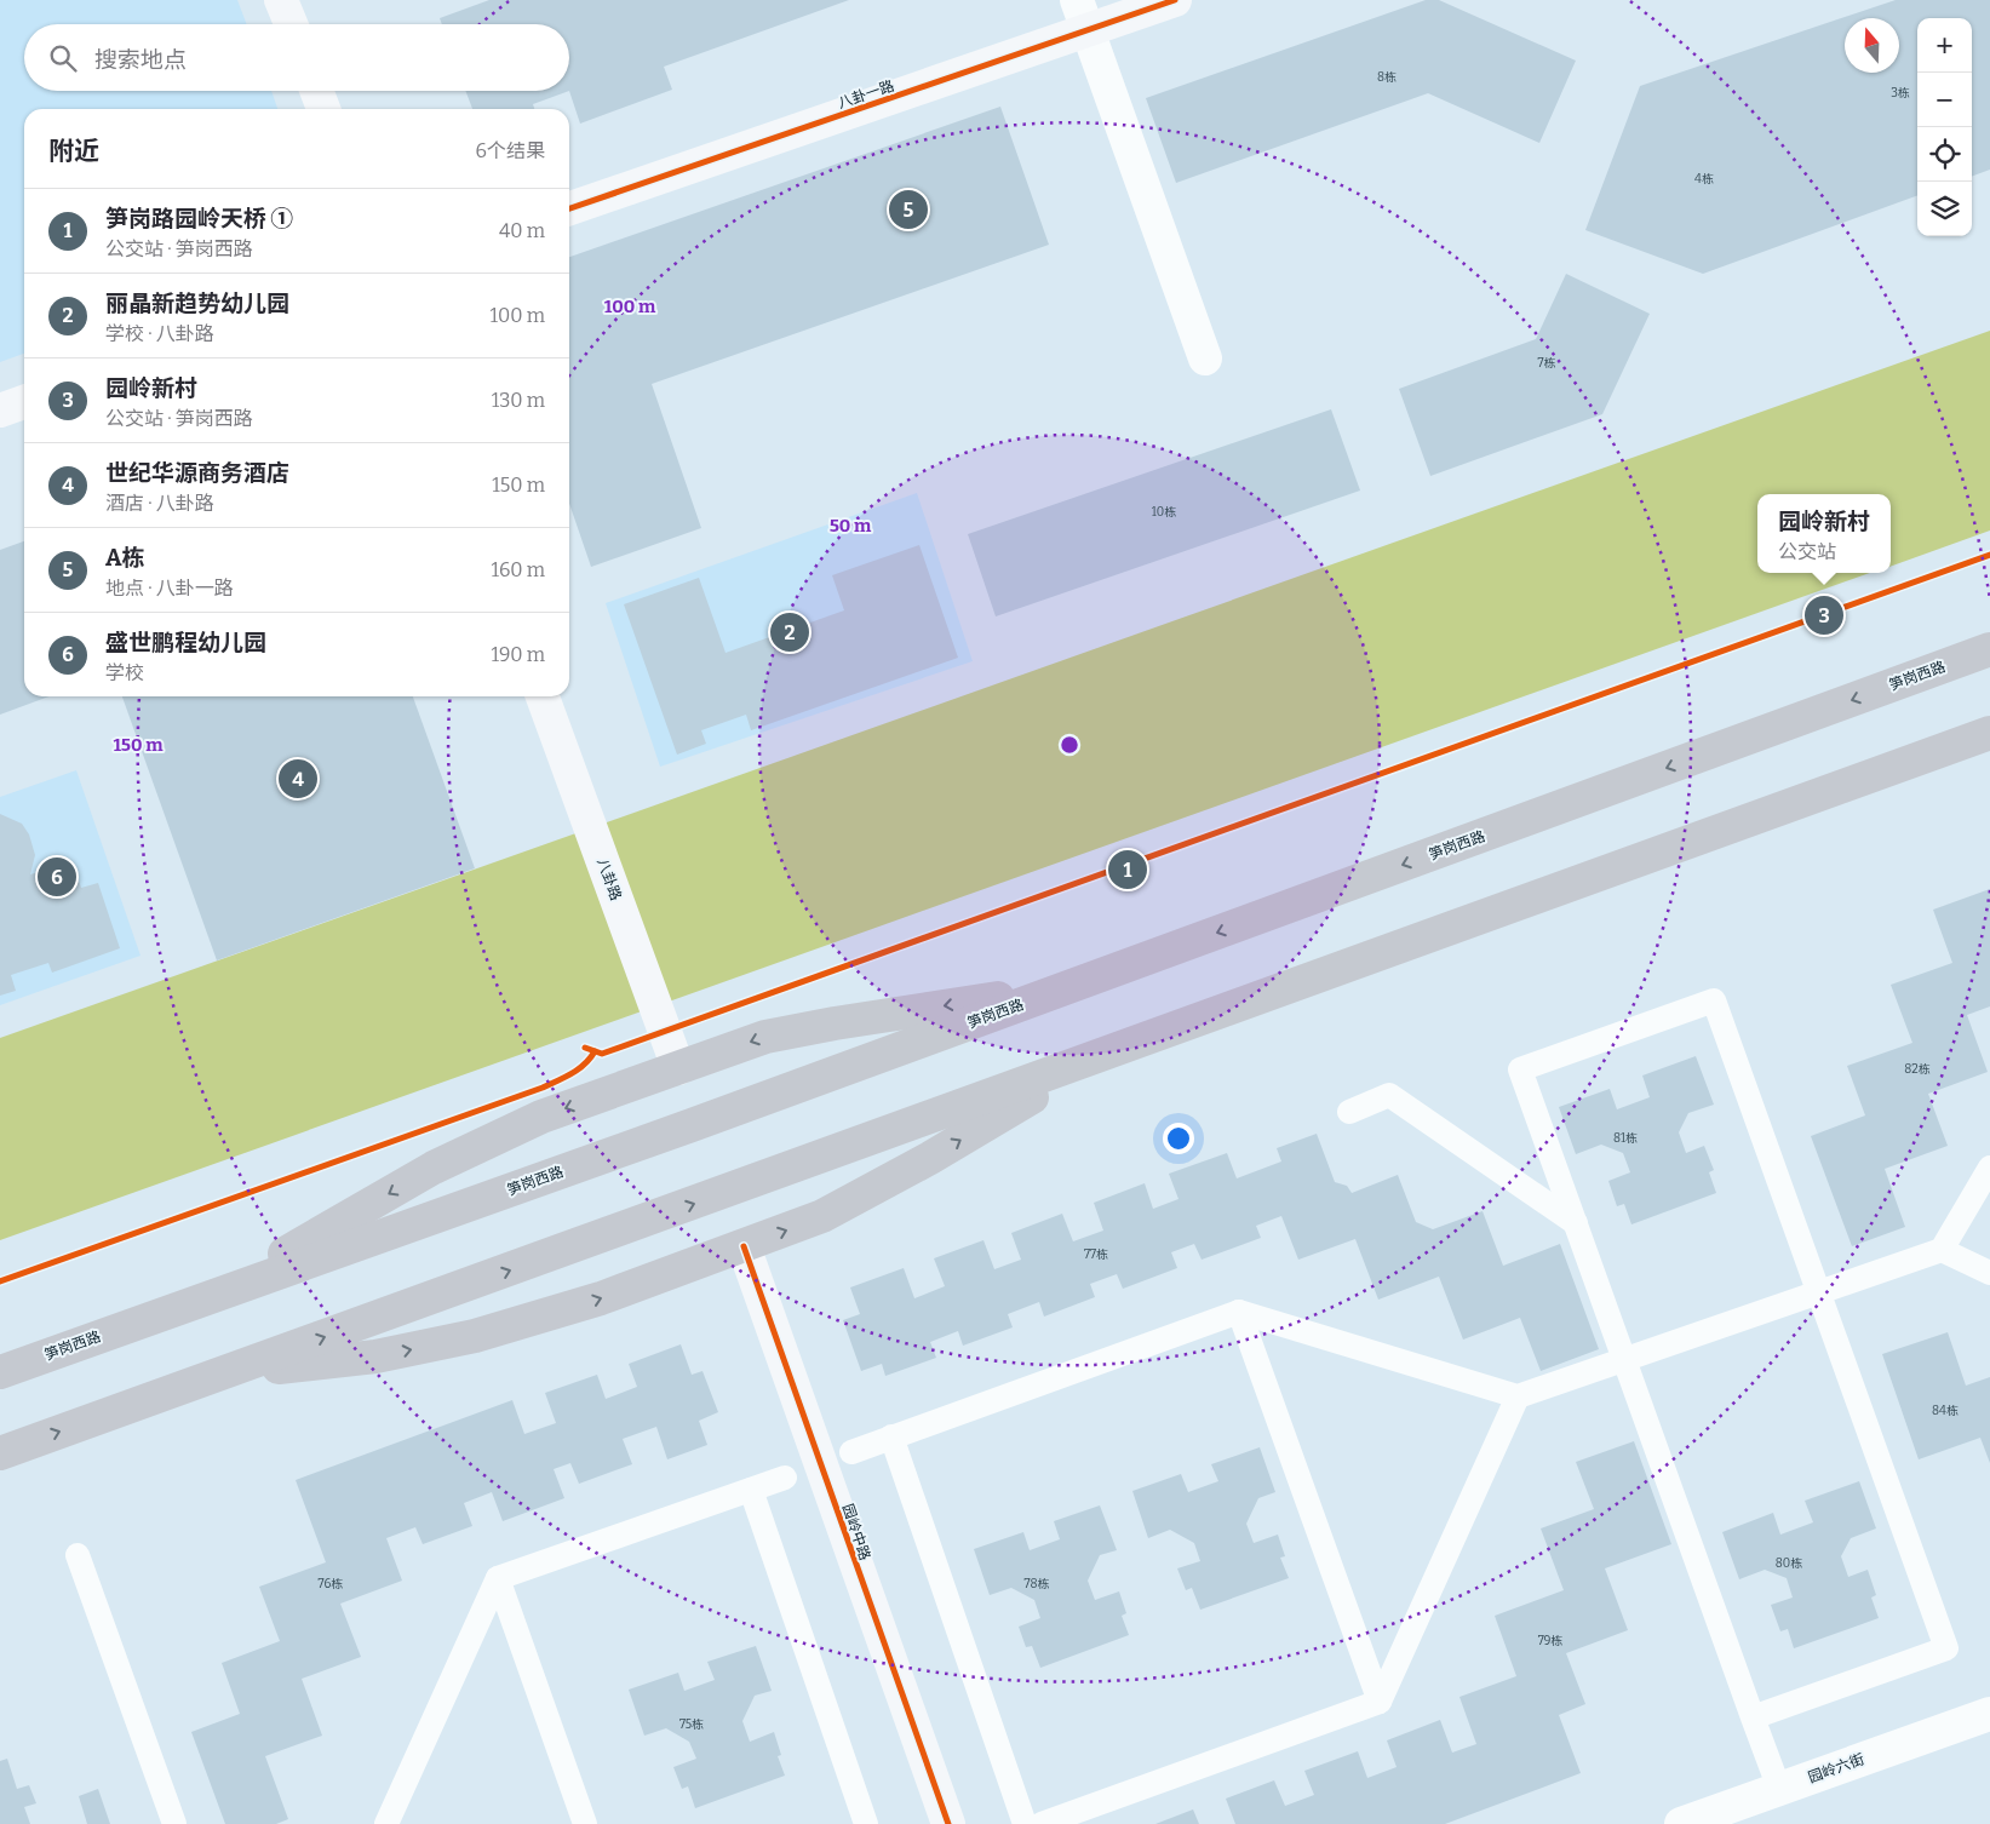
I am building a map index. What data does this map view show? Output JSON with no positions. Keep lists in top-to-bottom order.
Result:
{
  "streets": {
    "main road": ["笋岗西路"],
    "street": [
      "八卦一路",
      "八卦路",
      "园岭中路",
      "园岭六街"
    ]
  },
  "house_numbers": [
    "8栋",
    "3栋",
    "4栋",
    "7栋",
    "10栋",
    "82栋",
    "81栋",
    "77栋",
    "84栋",
    "80栋",
    "76栋",
    "78栋",
    "79栋",
    "75栋"
  ],
  "north": "top",
  "page": {
    "map_buttons": ["+", "−"],
    "search": "搜索地点",
    "heading": ["附近", "6个结果"],
    "pins": [
      "5",
      "3",
      "2",
      "4",
      "1",
      "6"
    ],
    "list": [
      {
        "mark": "1",
        "name": "笋岗路园岭天桥 ①",
        "note": "公交站 · 笋岗西路",
        "value": "40 m"
      },
      {
        "mark": "2",
        "name": "丽晶新趋势幼儿园",
        "note": "学校 · 八卦路",
        "value": "100 m"
      },
      {
        "mark": "3",
        "name": "园岭新村",
        "note": "公交站 · 笋岗西路",
        "value": "130 m"
      },
      {
        "mark": "4",
        "name": "世纪华源商务酒店",
        "note": "酒店 · 八卦路",
        "value": "150 m"
      },
      {
        "mark": "5",
        "name": "A栋",
        "note": "地点 · 八卦一路",
        "value": "160 m"
      },
      {
        "mark": "6",
        "name": "盛世鹏程幼儿园",
        "note": "学校",
        "value": "190 m"
      }
    ],
    "popup": ["园岭新村", "公交站"]
  },
  "rings": ["100 m", "50 m", "150 m"]
}
